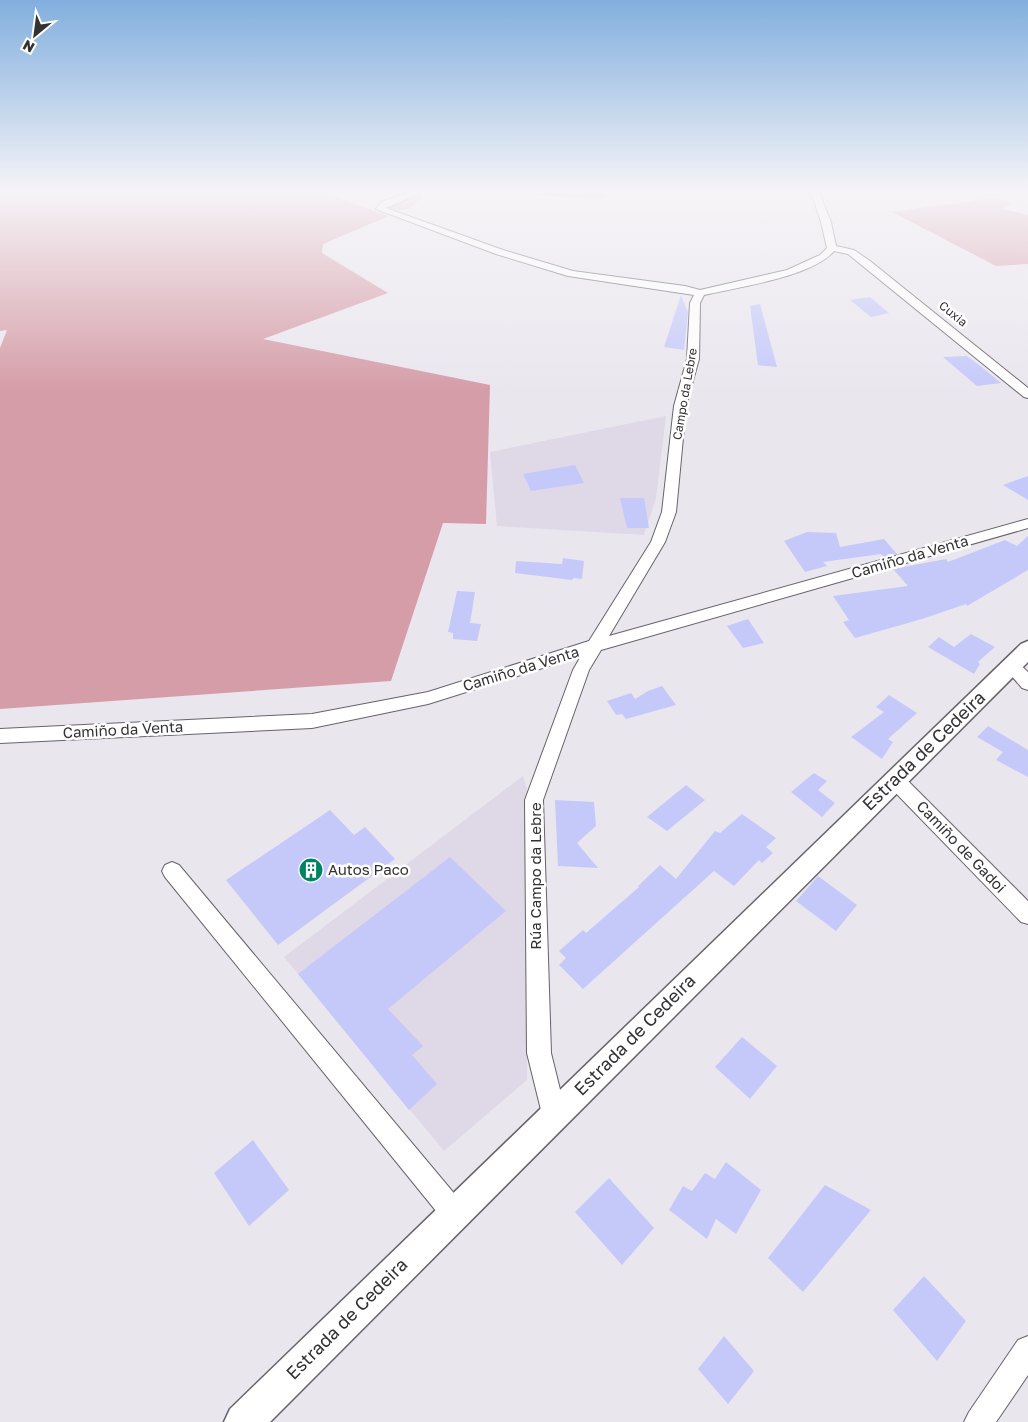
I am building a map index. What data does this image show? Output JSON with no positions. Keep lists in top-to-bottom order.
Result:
{
  "streets": {
    "main road": ["Estrada de Cedeira"],
    "street": [
      "Cuxia",
      "Campo da Lebre",
      "Camiño da Venta",
      "Camiño de Gadoi",
      "Rúa Campo da Lebre"
    ]
  },
  "crossings": [
    ["Campo da Lebre", "Camiño da Venta"],
    ["Campo da Lebre", "Rúa Campo da Lebre"],
    ["Camiño da Venta", "Rúa Campo da Lebre"],
    ["Estrada de Cedeira", "Camiño de Gadoi"],
    ["Estrada de Cedeira", "Rúa Campo da Lebre"]
  ],
  "places": {
    "building": ["Autos Paco"]
  },
  "north": "bottom left"
}
